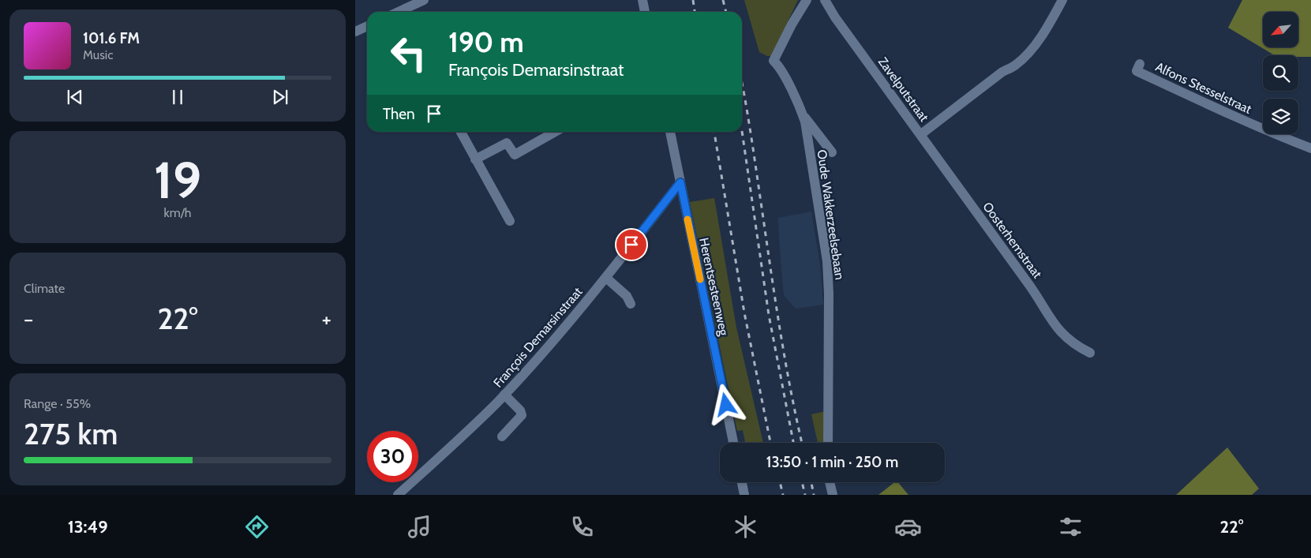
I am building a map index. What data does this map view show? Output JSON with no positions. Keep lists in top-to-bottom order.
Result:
{
  "streets": {
    "street": [
      "Alfons Stesselstraat",
      "Zavelputstraat",
      "Oude Wakkerzeelsebaan",
      "Oosterhemstraat",
      "Herentsesteenweg",
      "François Demarsinstraat"
    ]
  },
  "crossings": [
    ["Zavelputstraat", "Oosterhemstraat"],
    ["Herentsesteenweg", "François Demarsinstraat"]
  ],
  "north": "bottom left",
  "page": {
    "turn": ["190 m", "François Demarsinstraat"],
    "song": ["101.6 FM", "Music"],
    "then": "Then",
    "tile": [
      ["19", "km/h"],
      "Climate",
      ["Range · 55%", "275 km"]
    ],
    "heat": ["−", "22°", "+"],
    "limit": "30",
    "trip": "13:50 · 1 min · 250 m",
    "tabs": ["13:49", "22°"]
  }
}
